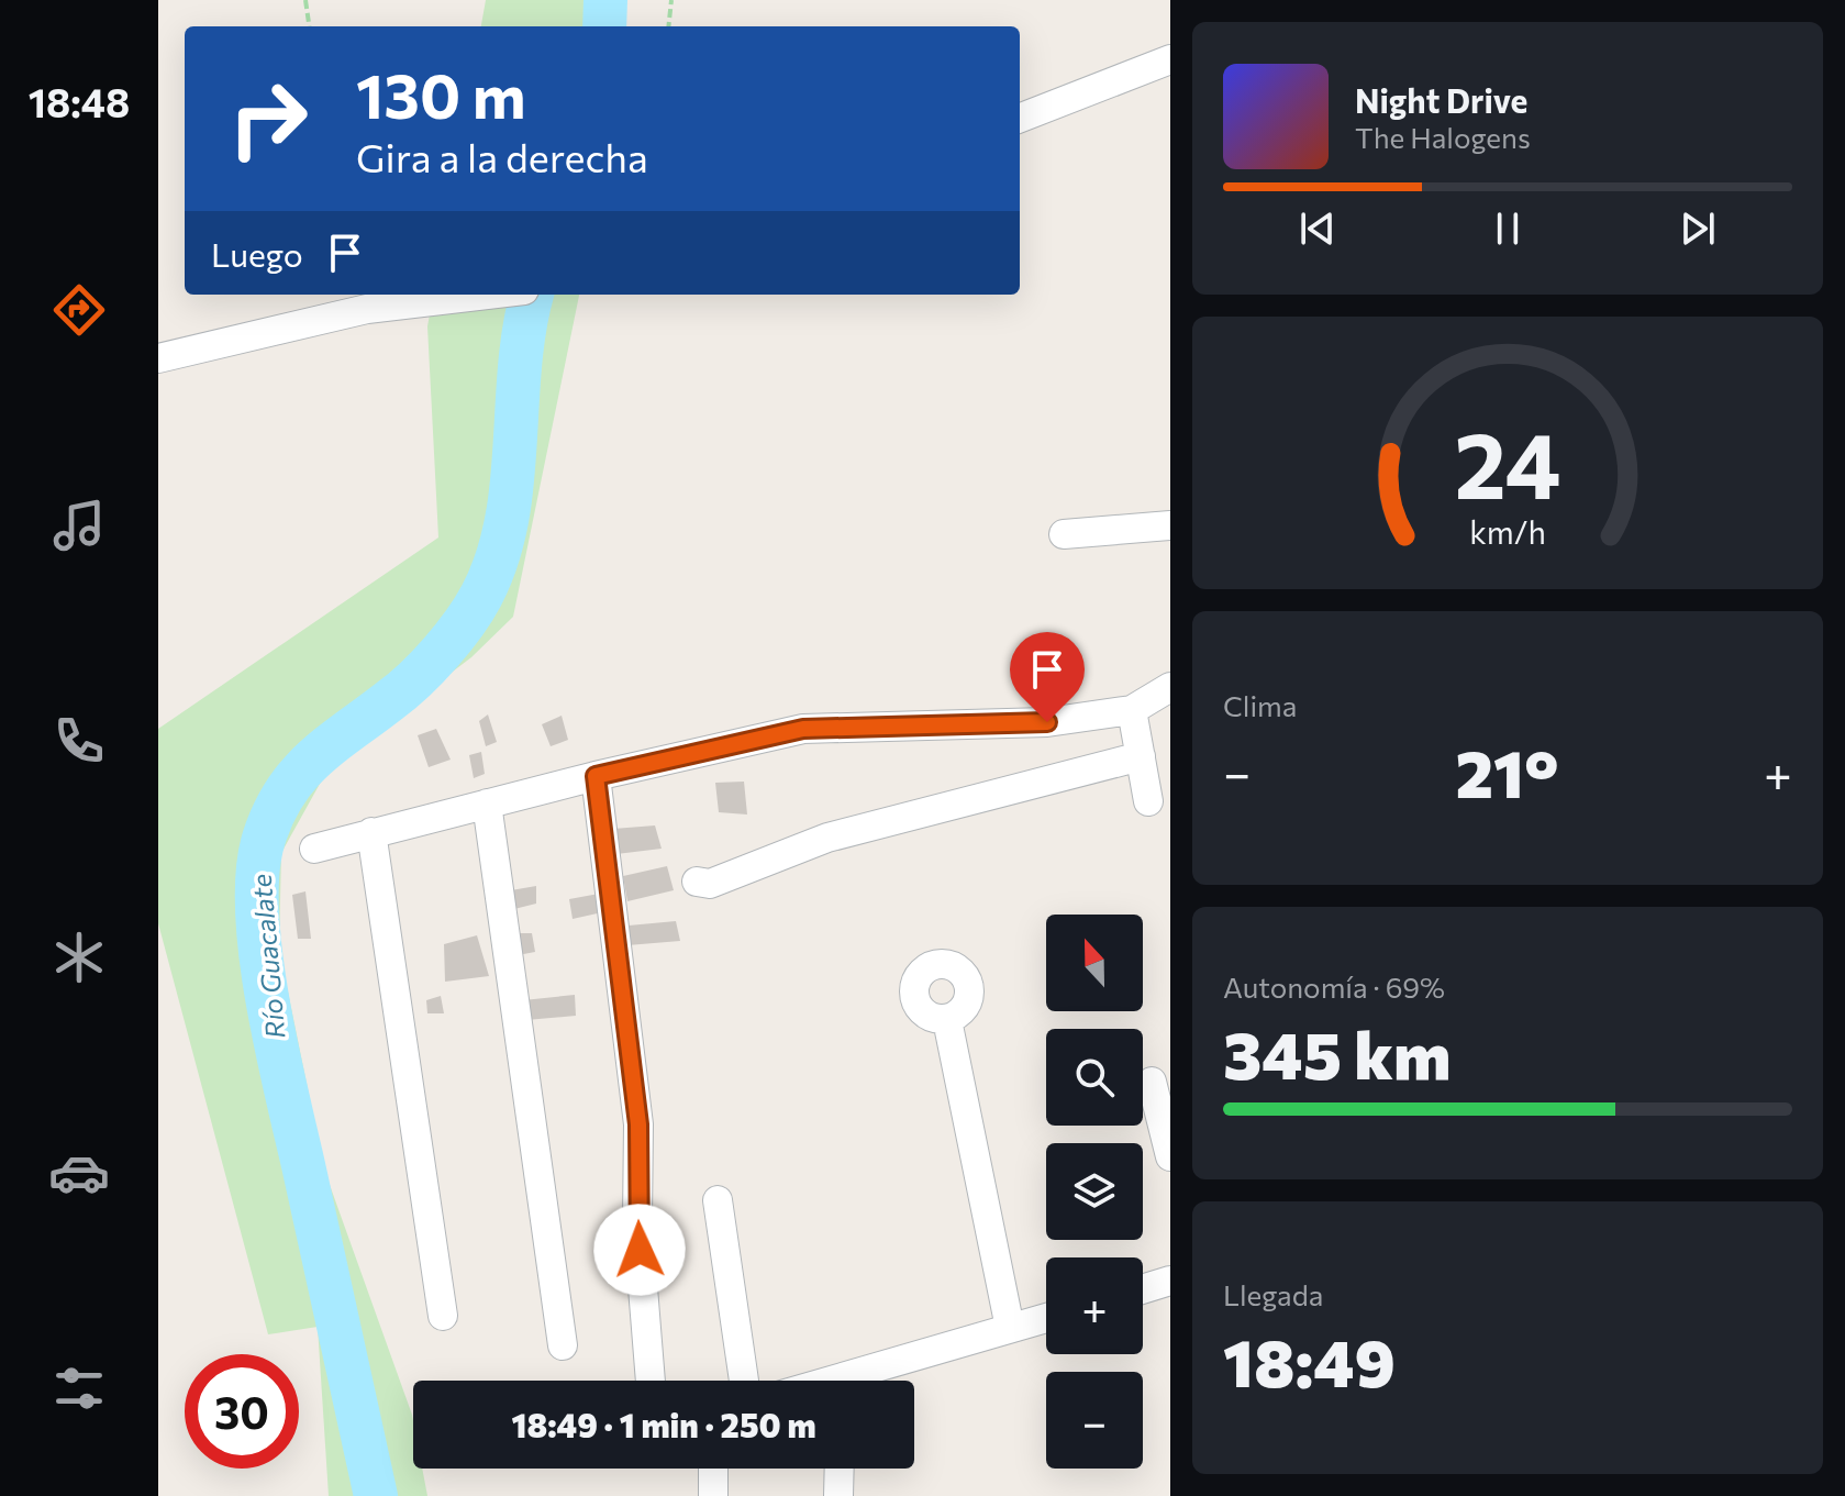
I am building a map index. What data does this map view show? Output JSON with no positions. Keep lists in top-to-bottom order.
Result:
{
  "water": ["Río Guacalate"],
  "north": "top",
  "page": {
    "tabs": "18:48",
    "turn": ["130 m", "Gira a la derecha"],
    "song": ["Night Drive", "The Halogens"],
    "then": "Luego",
    "tile": [
      "Clima",
      ["Autonomía · 69%", "345 km"],
      ["Llegada", "18:49"]
    ],
    "heat": ["−", "21°", "+"],
    "map_buttons": ["+", "−"],
    "limit": "30",
    "trip": "18:49 · 1 min · 250 m",
    "gauge": ["24", "km/h"]
  }
}
